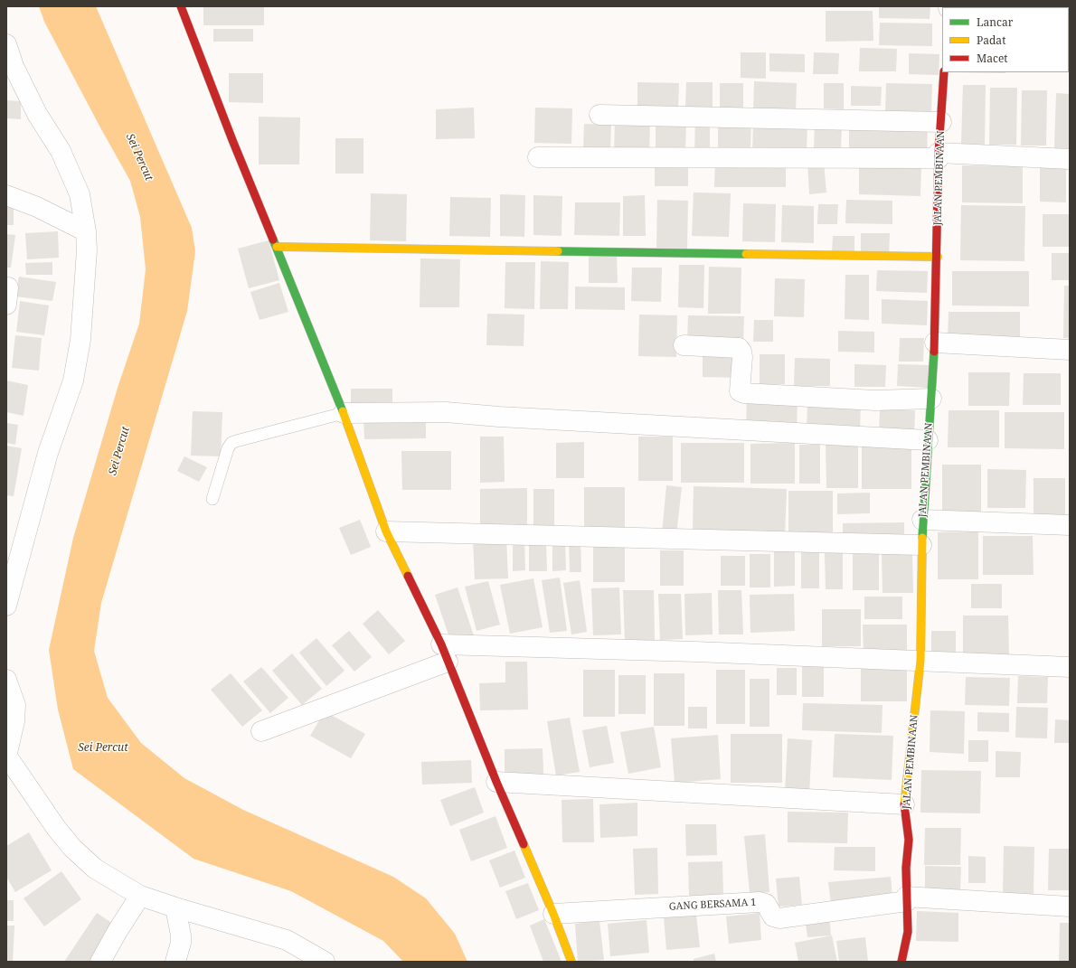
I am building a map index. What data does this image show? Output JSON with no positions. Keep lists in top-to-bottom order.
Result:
{
  "streets": {
    "street": ["JALAN PEMBINAAN", "GANG BERSAMA 1"]
  },
  "crossings": [
    ["JALAN PEMBINAAN", "GANG BERSAMA 1"]
  ],
  "water": ["Sei Percut"],
  "legend": ["Lancar", "Padat", "Macet"]
}
